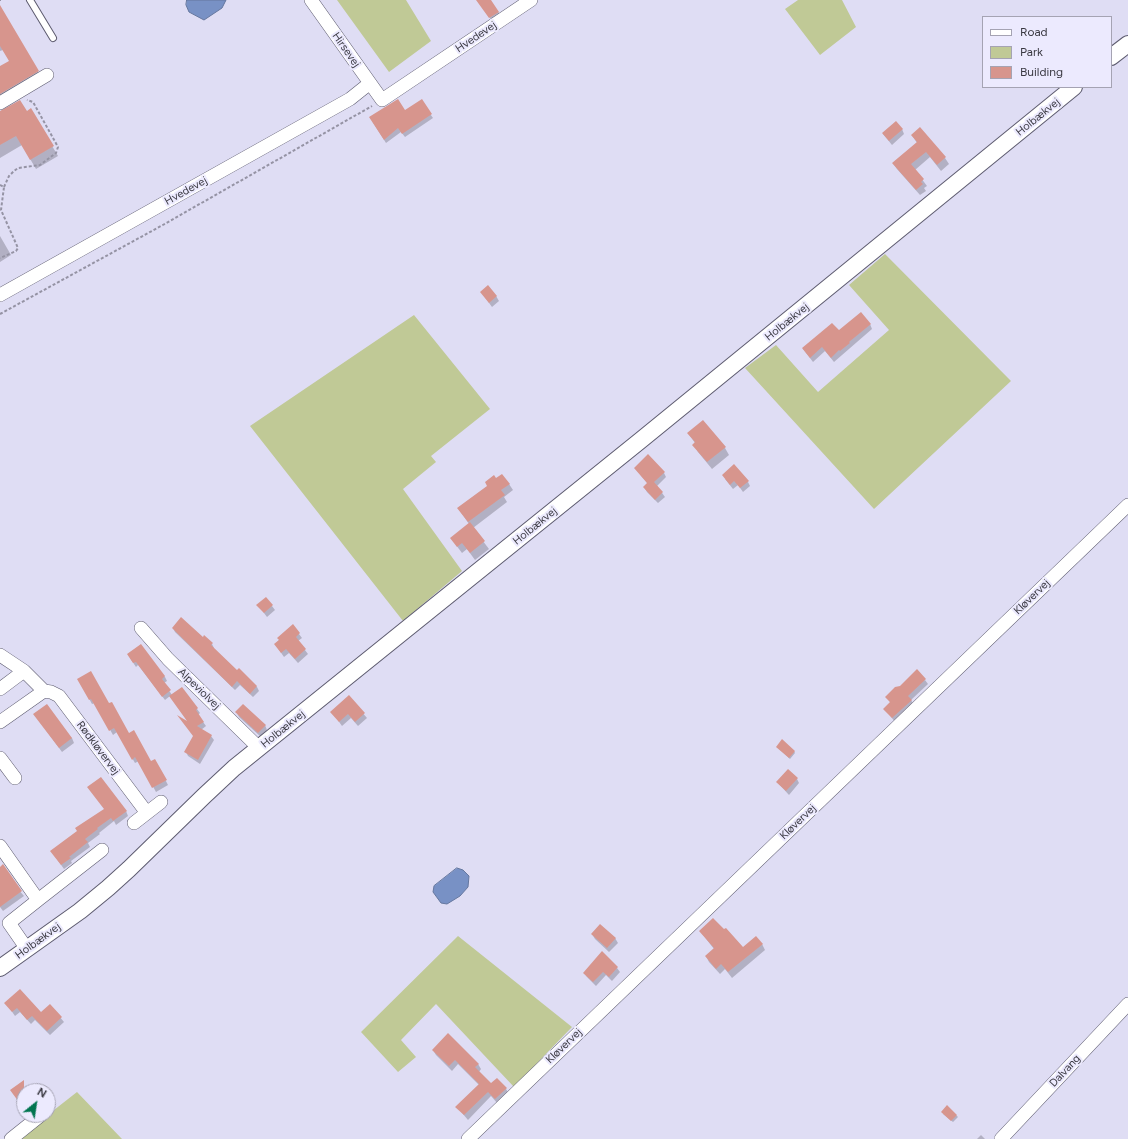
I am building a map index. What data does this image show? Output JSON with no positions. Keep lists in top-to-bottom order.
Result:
{
  "streets": {
    "street": [
      "Hvedevej",
      "Hirsevej",
      "Holbækvej",
      "Kløvervej",
      "Alpeviolvej",
      "Rødkløvervej",
      "Dalvang"
    ]
  },
  "crossings": [
    ["Hvedevej", "Hirsevej"],
    ["Holbækvej", "Alpeviolvej"]
  ],
  "legend": ["Road", "Park", "Building"],
  "north": "top right"
}
